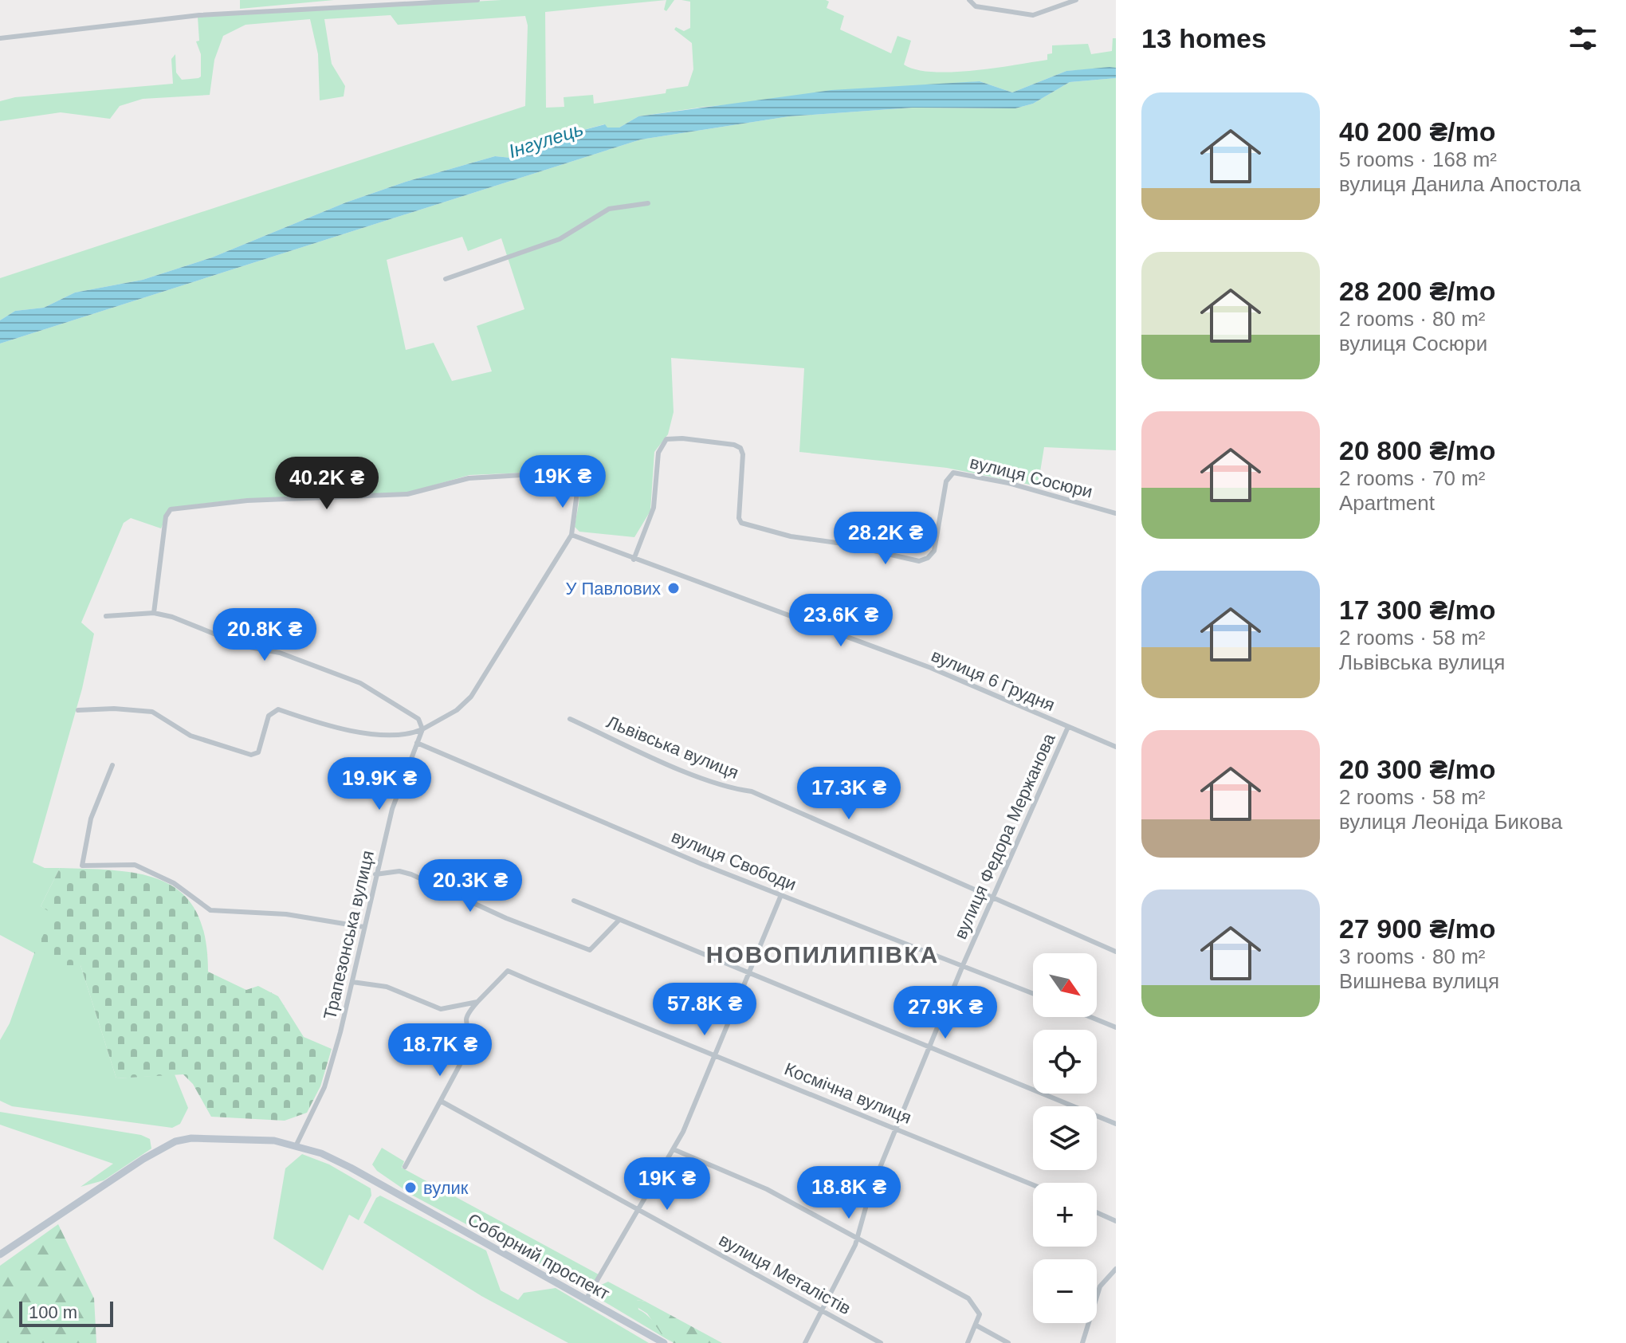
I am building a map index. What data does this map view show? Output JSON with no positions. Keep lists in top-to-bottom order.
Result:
{
  "streets": {
    "main road": ["Соборний проспект"],
    "street": [
      "вулиця Сосюри",
      "вулиця 6 Грудня",
      "Львівська вулиця",
      "вулиця Федора Мержанова",
      "вулиця Свободи",
      "Трапезонська вулиця",
      "Космічна вулиця",
      "вулиця Металістів"
    ]
  },
  "crossings": [
    ["вулиця Сосюри", "вулиця 6 Грудня"],
    ["вулиця 6 Грудня", "вулиця Федора Мержанова"],
    ["Львівська вулиця", "вулиця Федора Мержанова"],
    ["вулиця Федора Мержанова", "вулиця Свободи"],
    ["вулиця Федора Мержанова", "Космічна вулиця"],
    ["вулиця Федора Мержанова", "вулиця Металістів"],
    ["вулиця Свободи", "Трапезонська вулиця"],
    ["Трапезонська вулиця", "Соборний проспект"],
    ["Космічна вулиця", "вулиця Металістів"]
  ],
  "districts": ["НОВОПИЛИПІВКА"],
  "water": ["Інгулець"],
  "places": ["У Павлових", "вулик"],
  "scale_bar": "100 m",
  "north": "bottom right",
  "page": {
    "heading": "13 homes",
    "list": [
      {
        "name": "40 200 ₴/mo",
        "note": "5 rooms · 168 m² · вулиця Данила Апостола"
      },
      {
        "name": "28 200 ₴/mo",
        "note": "2 rooms · 80 m² · вулиця Сосюри"
      },
      {
        "name": "20 800 ₴/mo",
        "note": "2 rooms · 70 m² · Apartment"
      },
      {
        "name": "17 300 ₴/mo",
        "note": "2 rooms · 58 m² · Львівська вулиця"
      },
      {
        "name": "20 300 ₴/mo",
        "note": "2 rooms · 58 m² · вулиця Леоніда Бикова"
      },
      {
        "name": "27 900 ₴/mo",
        "note": "3 rooms · 80 m² · Вишнева вулиця"
      }
    ],
    "price": [
      "19K ₴",
      "40.2K ₴",
      "28.2K ₴",
      "23.6K ₴",
      "20.8K ₴",
      "19.9K ₴",
      "17.3K ₴",
      "20.3K ₴",
      "57.8K ₴",
      "27.9K ₴",
      "18.7K ₴",
      "19K ₴",
      "18.8K ₴"
    ],
    "map_buttons": ["+", "−"],
    "scale": "100 m"
  }
}
